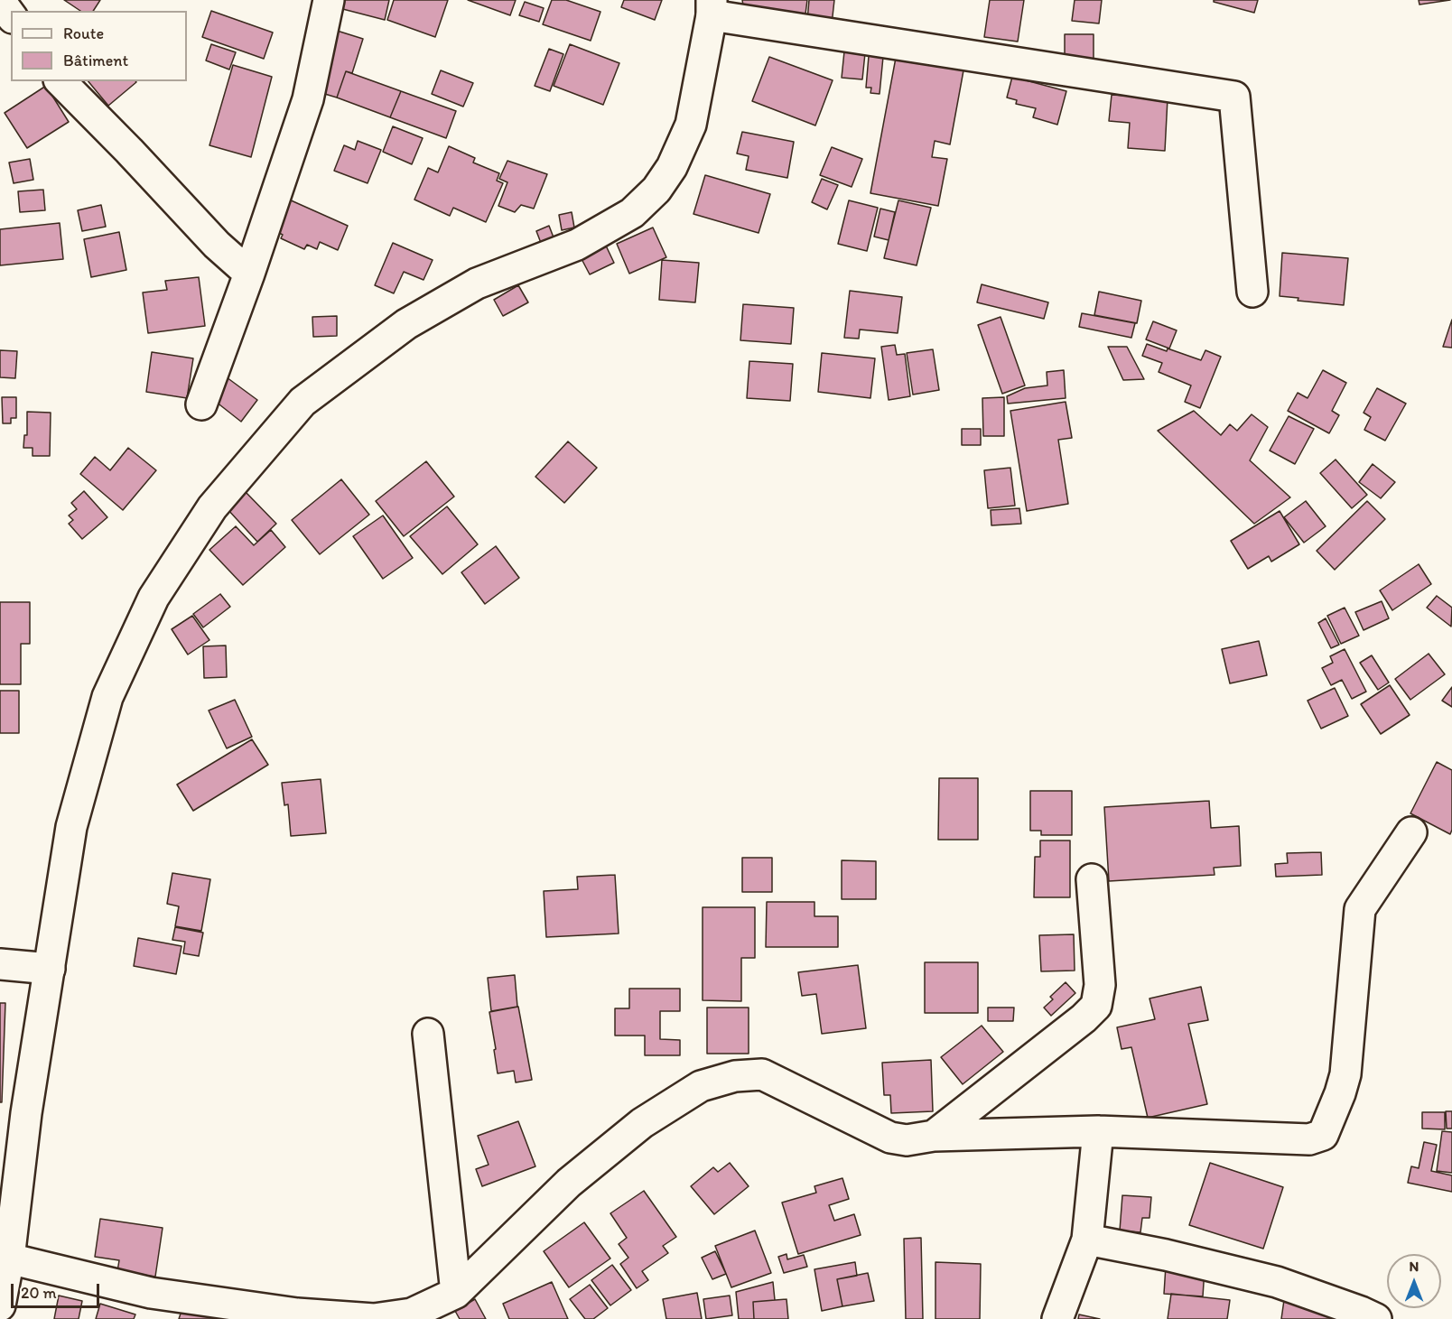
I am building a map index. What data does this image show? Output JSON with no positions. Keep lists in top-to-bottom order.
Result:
{
  "legend": ["Route", "Bâtiment"],
  "scale_bar": "20 m",
  "north": "top"
}
